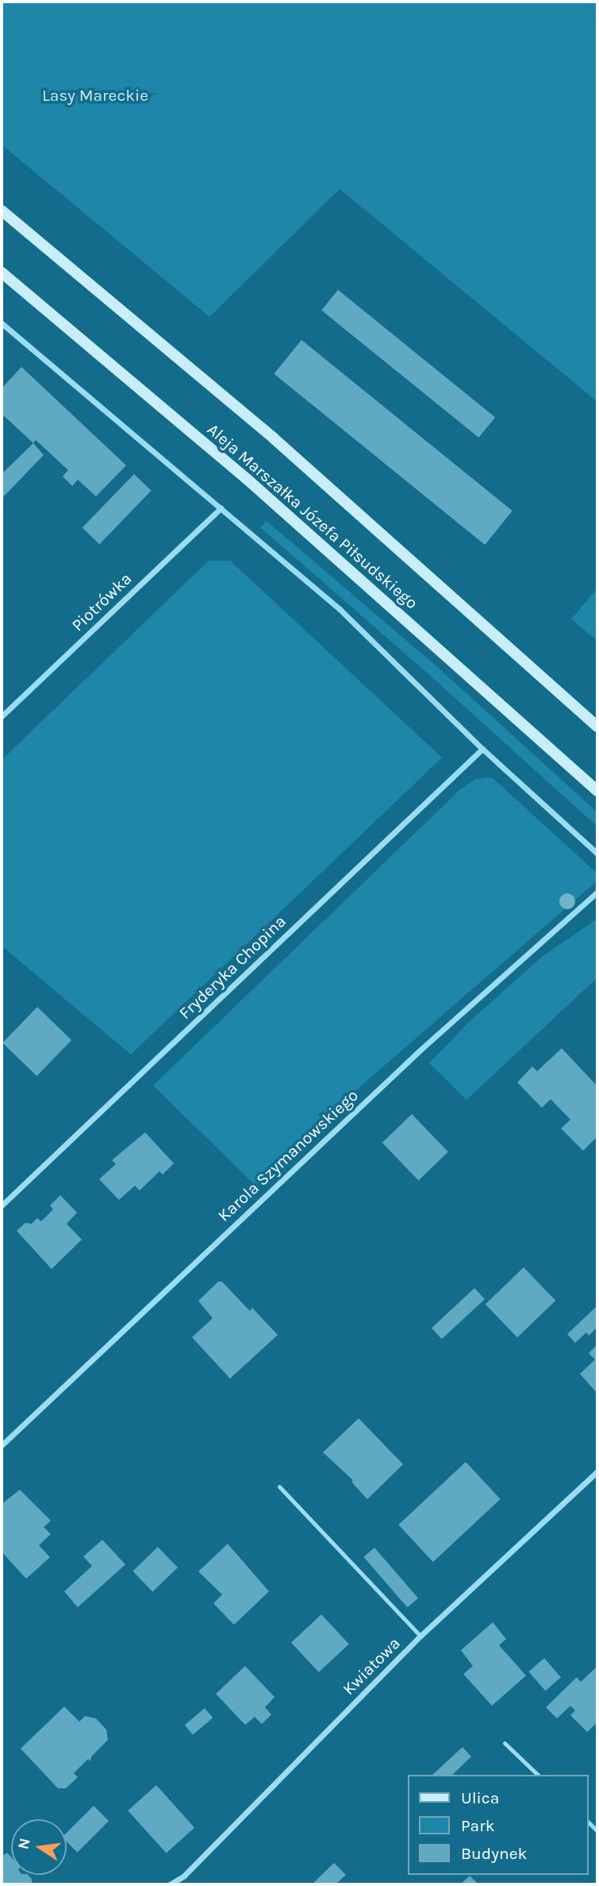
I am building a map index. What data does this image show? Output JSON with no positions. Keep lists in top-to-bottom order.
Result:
{
  "streets": {
    "main road": ["Aleja Marszałka Józefa Piłsudskiego"],
    "street": [
      "Piotrówka",
      "Fryderyka Chopina",
      "Karola Szymanowskiego",
      "Kwiatowa"
    ]
  },
  "parks": ["Lasy Mareckie"],
  "legend": ["Ulica", "Park", "Budynek"],
  "north": "left"
}
